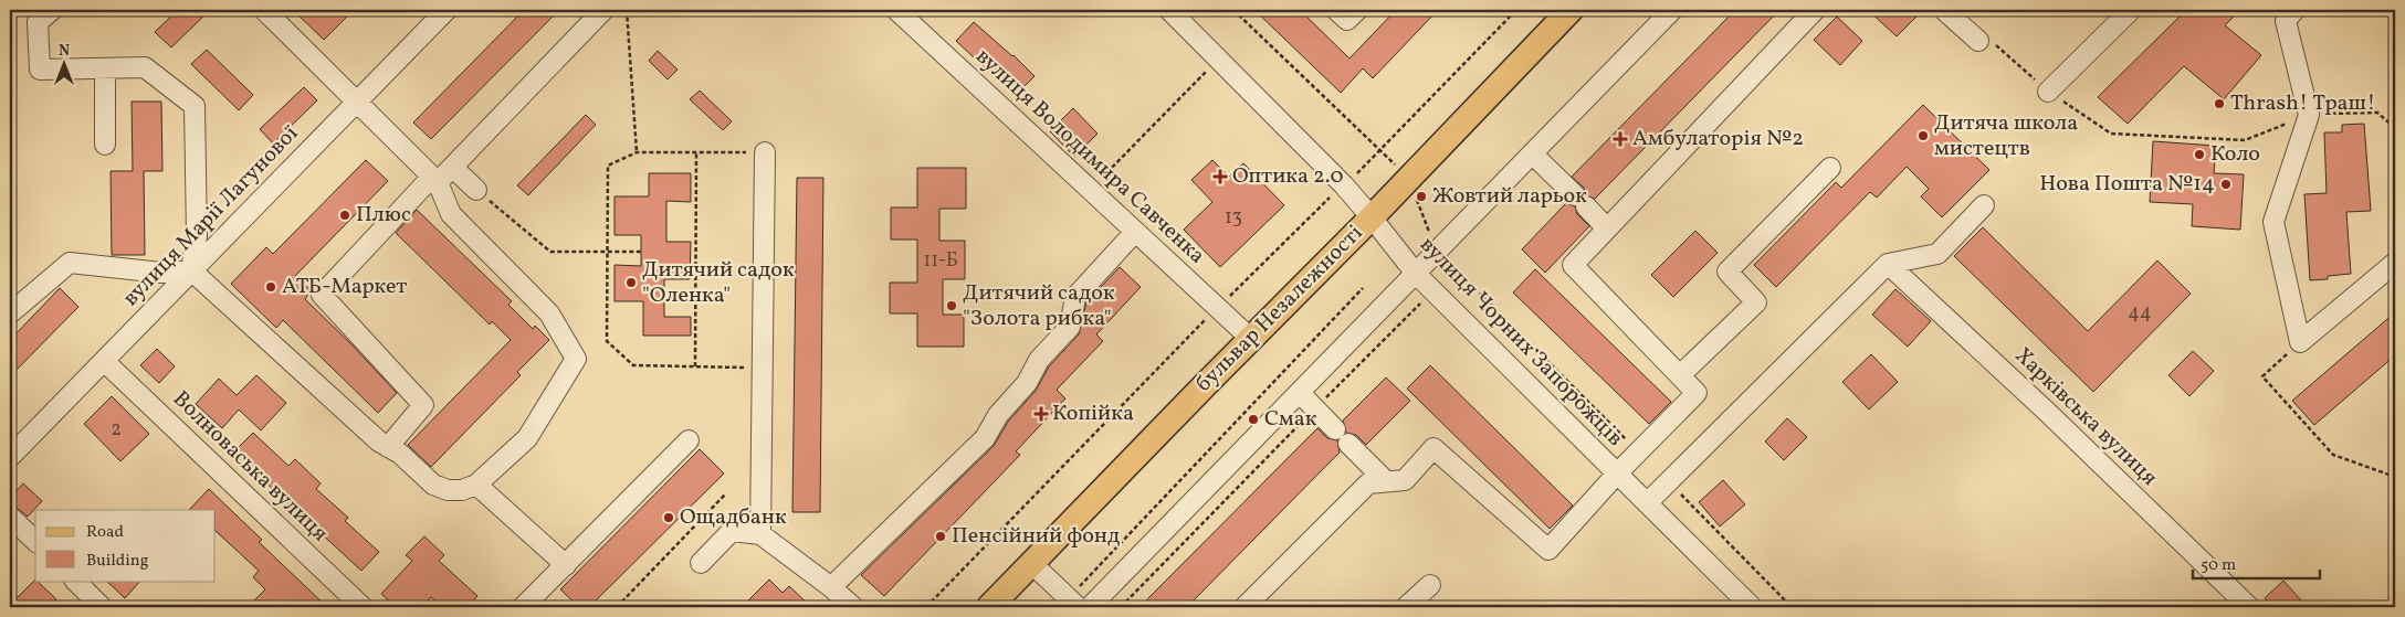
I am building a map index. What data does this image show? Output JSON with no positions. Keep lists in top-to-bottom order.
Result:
{
  "streets": {
    "main road": ["бульвар Незалежності"],
    "street": [
      "вулиця Володимира Савченка",
      "вулиця Марії Лагунової",
      "вулиця Чорних Запорожців",
      "Харківська вулиця",
      "Волноваська вулиця"
    ]
  },
  "crossings": [
    ["вулиця Володимира Савченка", "бульвар Незалежності"],
    ["вулиця Марії Лагунової", "Волноваська вулиця"],
    ["бульвар Незалежності", "вулиця Чорних Запорожців"]
  ],
  "places": {
    "other": [
      "Thrash! Траш!",
      "Дитяча школа мистецтв",
      "Коло",
      "Нова Пошта №14",
      "Жовтий ларьок",
      "Плюс",
      "Дитячий садок \"Оленка\"",
      "АТБ-Маркет",
      "Дитячий садок \"Золота рибка\"",
      "Смак",
      "Ощадбанк",
      "Пенсійний фонд"
    ],
    "health": ["Амбулаторія №2", "Оптика 2.0", "Копійка"]
  },
  "house_numbers": [
    "13",
    "11-Б",
    "44",
    "2"
  ],
  "legend": ["Road", "Building"],
  "scale_bar": "50 m",
  "north": "top"
}
